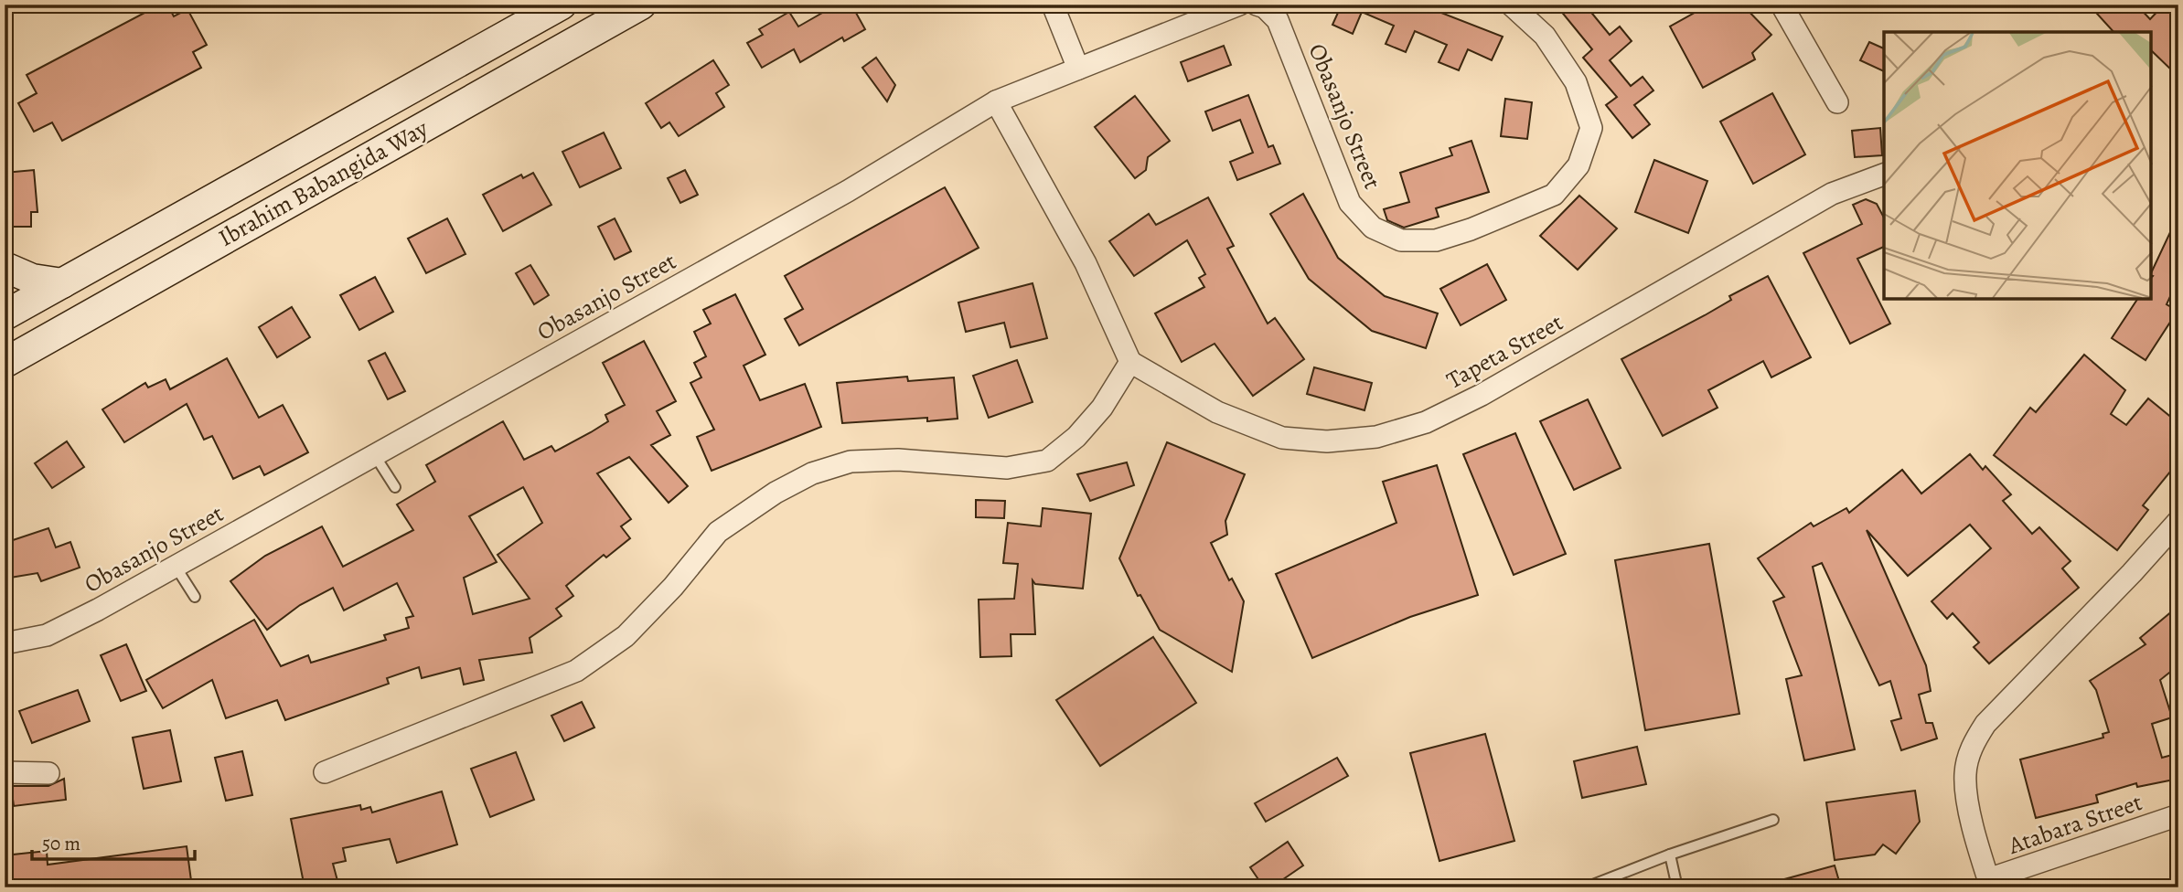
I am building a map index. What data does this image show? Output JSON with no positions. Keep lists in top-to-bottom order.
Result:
{
  "streets": {
    "main road": ["Ibrahim Babangida Way"],
    "street": ["Obasanjo Street", "Tapeta Street", "Atabara Street"]
  },
  "scale_bar": "50 m"
}
